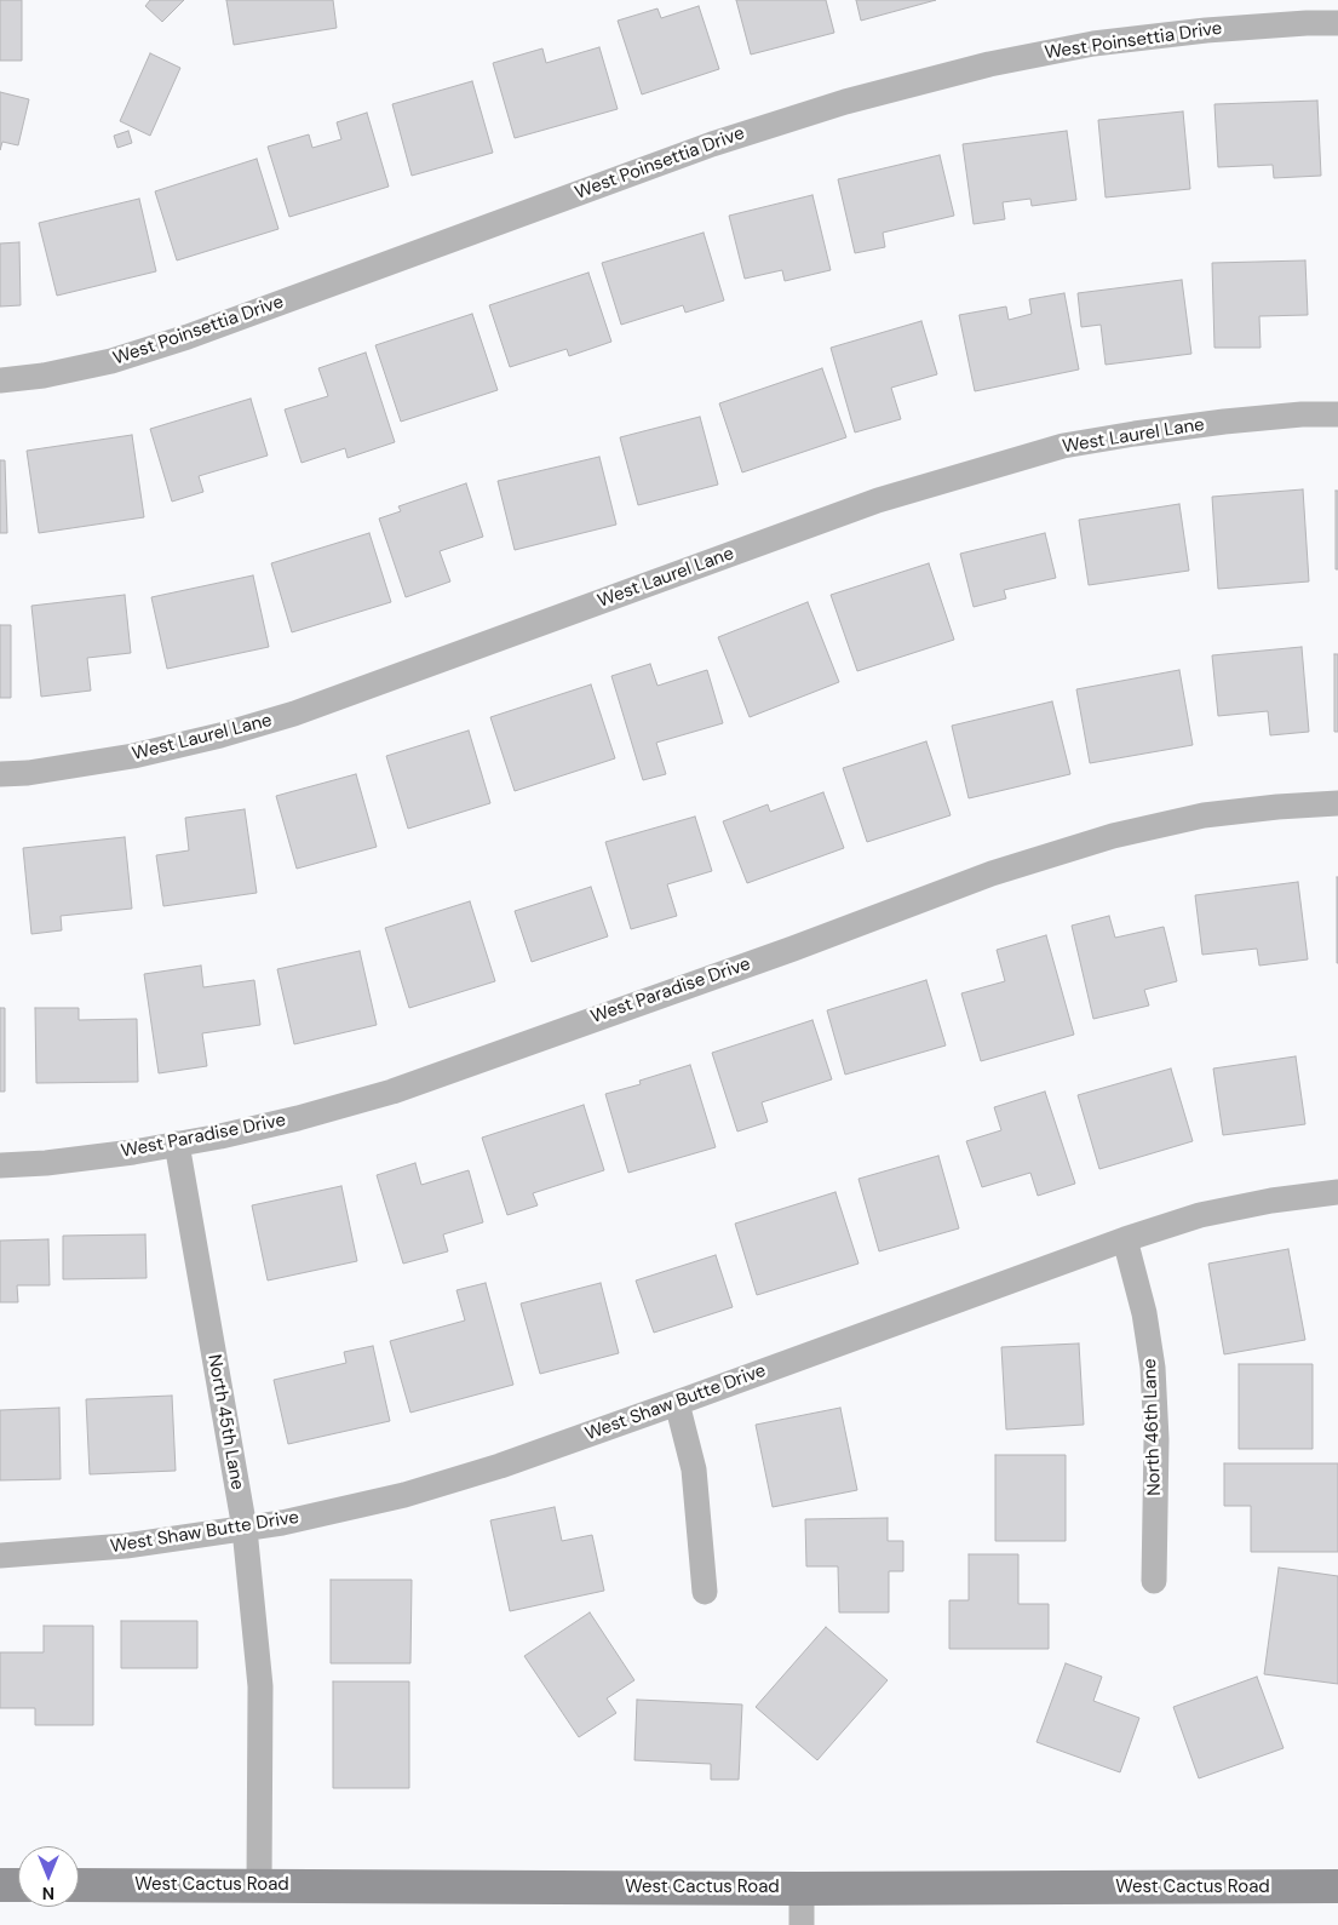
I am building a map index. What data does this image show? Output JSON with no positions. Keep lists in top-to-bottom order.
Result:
{
  "streets": {
    "main road": ["West Cactus Road"],
    "street": [
      "West Poinsettia Drive",
      "West Laurel Lane",
      "West Paradise Drive",
      "West Shaw Butte Drive",
      "North 45th Lane",
      "North 46th Lane"
    ]
  },
  "crossings": [
    ["West Paradise Drive", "North 45th Lane"],
    ["West Shaw Butte Drive", "North 45th Lane"],
    ["West Shaw Butte Drive", "North 46th Lane"],
    ["North 45th Lane", "West Cactus Road"]
  ],
  "north": "bottom"
}
